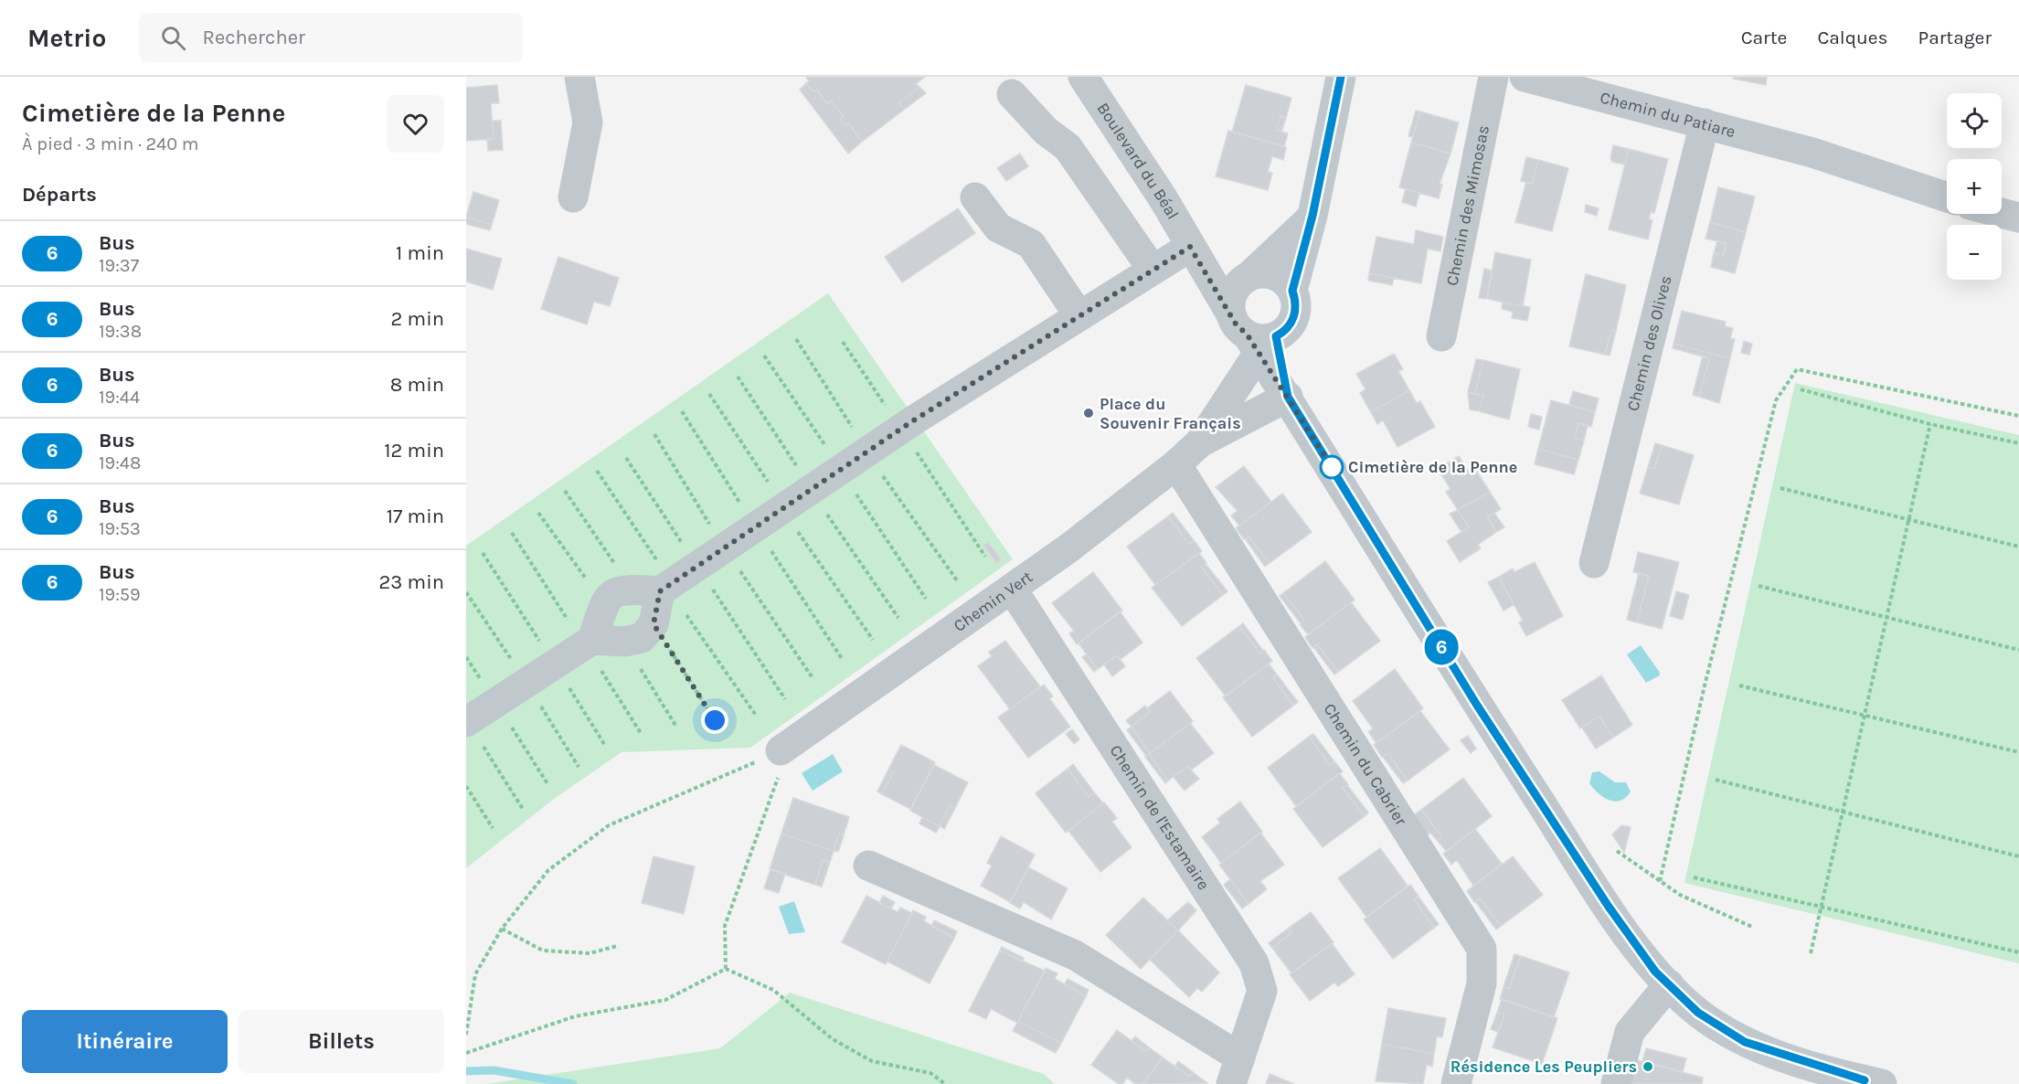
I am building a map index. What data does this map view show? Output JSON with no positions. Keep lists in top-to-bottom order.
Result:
{
  "streets": {
    "street": [
      "Chemin du Patiare",
      "Boulevard du Béal",
      "Chemin des Mimosas",
      "Chemin des Olives",
      "Chemin Vert",
      "Chemin du Cabrier",
      "Chemin de l'Estamaire"
    ]
  },
  "crossings": [
    ["Chemin du Patiare", "Chemin des Olives"],
    ["Boulevard du Béal", "Chemin Vert"],
    ["Chemin Vert", "Chemin du Cabrier"],
    ["Chemin Vert", "Chemin de l'Estamaire"]
  ],
  "places": ["Place du Souvenir Français", "Cimetière de la Penne", "Résidence Les Peupliers"],
  "lines": ["bus line 6"],
  "page": {
    "header": "Metrio",
    "search": "Rechercher",
    "nav": ["Carte", "Calques", "Partager"],
    "heading": [
      ["Cimetière de la Penne", "À pied · 3 min · 240 m"],
      "Départs"
    ],
    "on_map": "6",
    "map_buttons": ["+", "−"],
    "list": [
      {
        "mark": "6",
        "name": "Bus",
        "note": "19:37",
        "value": "1 min"
      },
      {
        "mark": "6",
        "name": "Bus",
        "note": "19:38",
        "value": "2 min"
      },
      {
        "mark": "6",
        "name": "Bus",
        "note": "19:44",
        "value": "8 min"
      },
      {
        "mark": "6",
        "name": "Bus",
        "note": "19:48",
        "value": "12 min"
      },
      {
        "mark": "6",
        "name": "Bus",
        "note": "19:53",
        "value": "17 min"
      },
      {
        "mark": "6",
        "name": "Bus",
        "note": "19:59",
        "value": "23 min"
      }
    ],
    "buttons": ["Itinéraire", "Billets"]
  }
}
